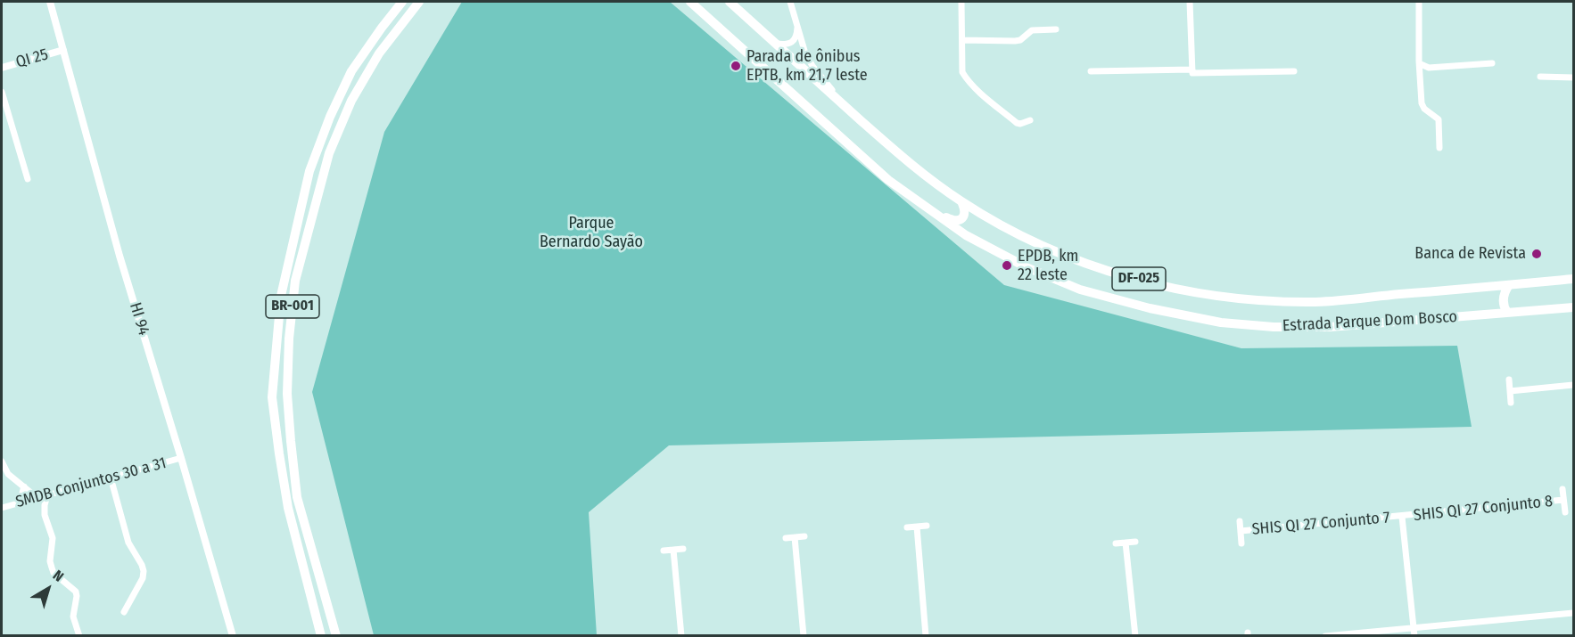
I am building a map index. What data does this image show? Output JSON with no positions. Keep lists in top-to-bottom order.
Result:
{
  "streets": {
    "main road": ["DF-025", "BR-001", "Estrada Parque Dom Bosco"],
    "street": [
      "QI 25",
      "HI 94",
      "SMDB Conjuntos 30 a 31",
      "SHIS QI 27 Conjunto 8",
      "SHIS QI 27 Conjunto 7"
    ]
  },
  "crossings": [
    ["QI 25", "HI 94"],
    ["HI 94", "SMDB Conjuntos 30 a 31"],
    ["SHIS QI 27 Conjunto 8", "SHIS QI 27 Conjunto 7"]
  ],
  "parks": ["Parque Bernardo Sayão"],
  "places": ["Parada de ônibus EPTB, km 21,7 leste", "Banca de Revista", "EPDB, km 22 leste"],
  "north": "top right"
}
